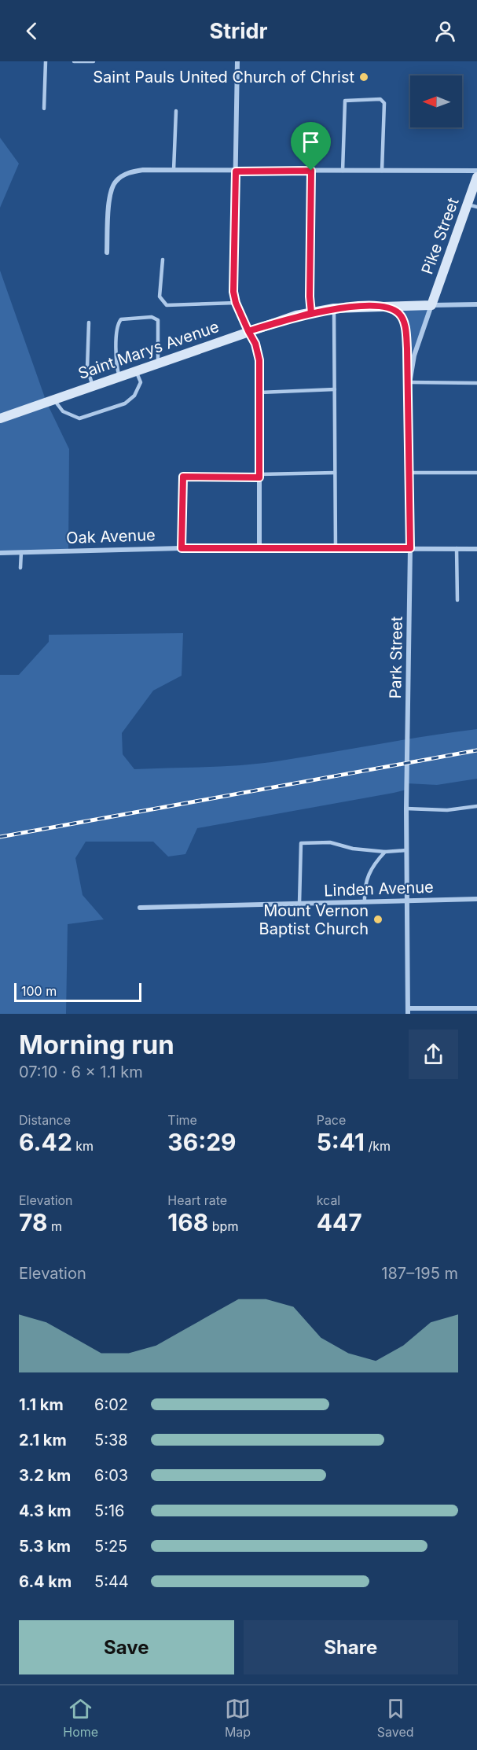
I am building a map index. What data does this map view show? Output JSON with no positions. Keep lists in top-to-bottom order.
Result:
{
  "streets": {
    "main road": ["Pike Street", "Saint Marys Avenue"],
    "street": ["Oak Avenue", "Park Street", "Linden Avenue"]
  },
  "crossings": [
    ["Pike Street", "Saint Marys Avenue"],
    ["Pike Street", "Park Street"],
    ["Saint Marys Avenue", "Park Street"],
    ["Oak Avenue", "Park Street"],
    ["Park Street", "Linden Avenue"]
  ],
  "places": ["Saint Pauls United Church of Christ", "Mount Vernon Baptist Church"],
  "scale_bar": "100 m",
  "north": "left",
  "page": {
    "header": "Stridr",
    "scale": "100 m",
    "heading": ["Morning run", "07:10 · 6 × 1.1 km"],
    "stats": [
      ["Distance", "6.42 km"],
      ["Time", "36:29"],
      ["Pace", "5:41 /km"],
      ["Elevation", "78 m"],
      ["Heart rate", "168 bpm"],
      ["kcal", "447"]
    ],
    "chart": ["Elevation", "187–195 m"],
    "list": [
      {
        "name": "1.1 km",
        "note": "6:02"
      },
      {
        "name": "2.1 km",
        "note": "5:38"
      },
      {
        "name": "3.2 km",
        "note": "6:03"
      },
      {
        "name": "4.3 km",
        "note": "5:16"
      },
      {
        "name": "5.3 km",
        "note": "5:25"
      },
      {
        "name": "6.4 km",
        "note": "5:44"
      }
    ],
    "buttons": ["Save", "Share"],
    "tabs": ["Home", "Map", "Saved"]
  }
}
